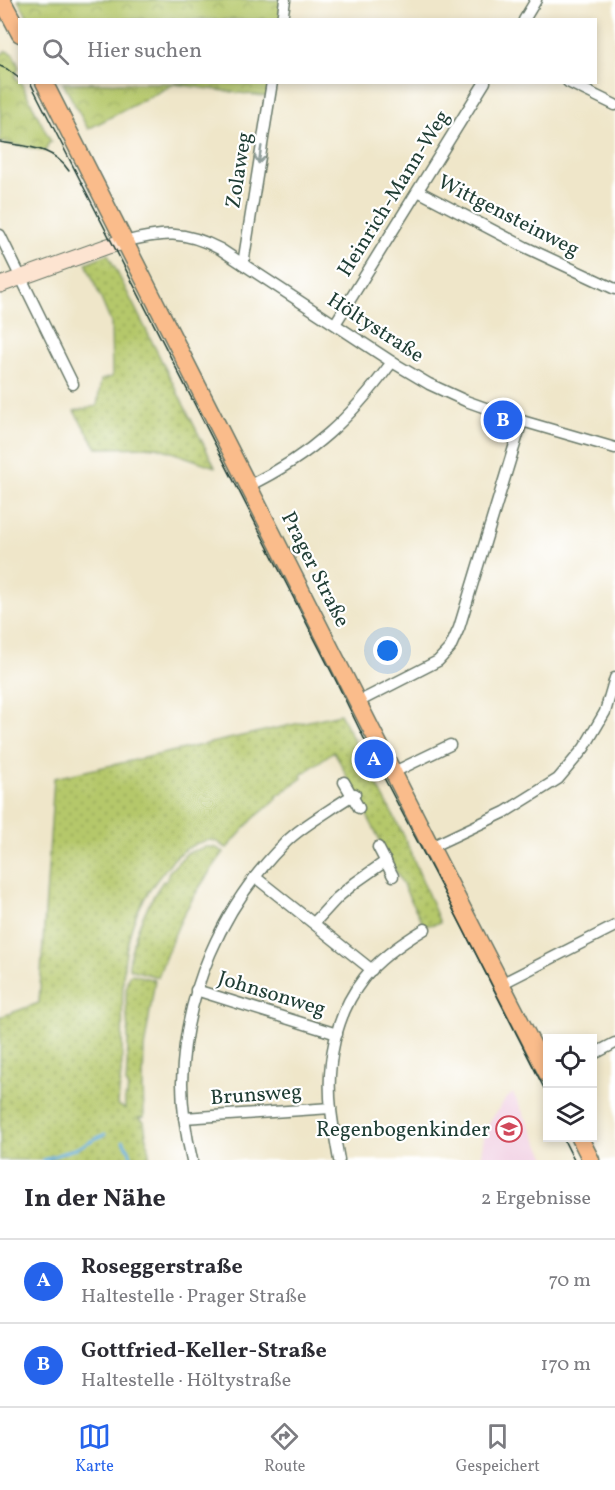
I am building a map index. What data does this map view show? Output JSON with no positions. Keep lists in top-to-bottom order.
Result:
{
  "streets": {
    "main road": ["Prager Straße"],
    "street": [
      "Zolaweg",
      "Heinrich-Mann-Weg",
      "Wittgensteinweg",
      "Höltystraße",
      "Johnsonweg",
      "Brunsweg"
    ]
  },
  "crossings": [
    ["Zolaweg", "Höltystraße"],
    ["Heinrich-Mann-Weg", "Wittgensteinweg"],
    ["Heinrich-Mann-Weg", "Höltystraße"],
    ["Höltystraße", "Prager Straße"]
  ],
  "one_way": ["Zolaweg"],
  "places": {
    "school or university": ["Regenbogenkinder"]
  },
  "page": {
    "search": "Hier suchen",
    "pins": ["B", "A"],
    "heading": ["In der Nähe", "2 Ergebnisse"],
    "list": [
      {
        "mark": "A",
        "name": "Roseggerstraße",
        "note": "Haltestelle · Prager Straße",
        "value": "70 m"
      },
      {
        "mark": "B",
        "name": "Gottfried-Keller-Straße",
        "note": "Haltestelle · Höltystraße",
        "value": "170 m"
      }
    ],
    "nav": ["Karte", "Route", "Gespeichert"]
  }
}
